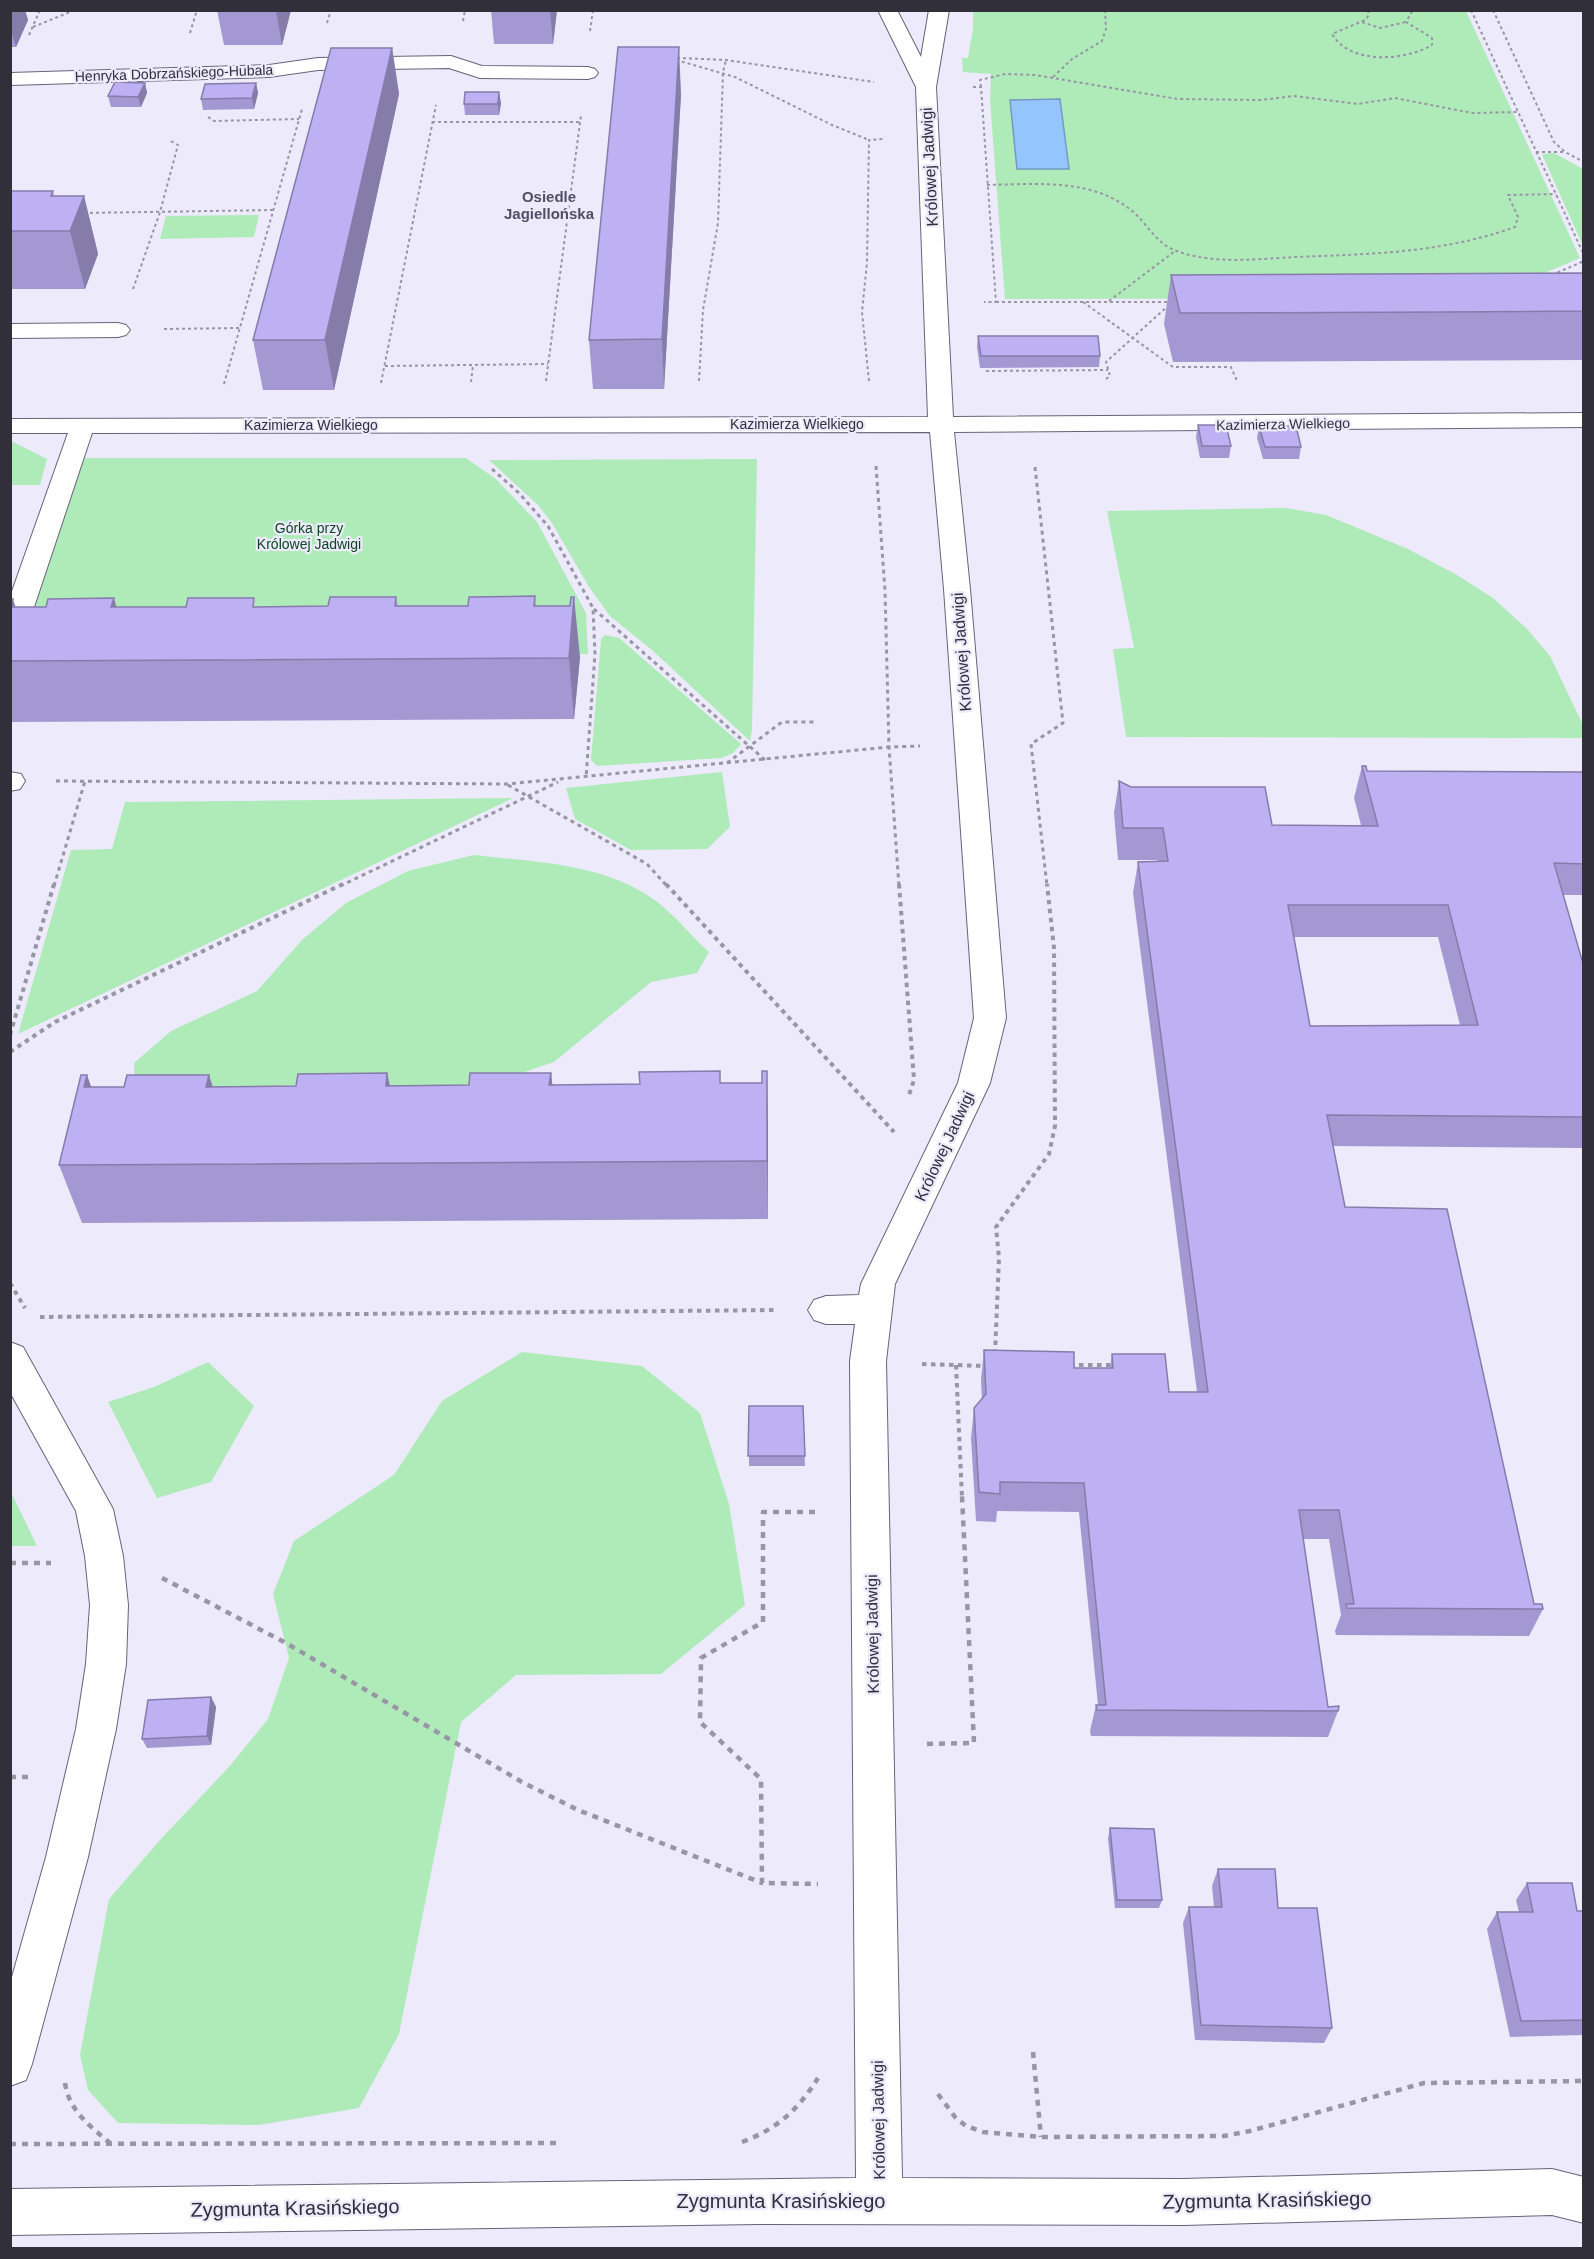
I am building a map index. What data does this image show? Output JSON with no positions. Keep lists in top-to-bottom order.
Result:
{
  "streets": {
    "street": [
      "Henryka Dobrzańskiego-Hubala",
      "Królowej Jadwigi",
      "Kazimierza Wielkiego",
      "Zygmunta Krasińskiego"
    ]
  },
  "crossings": [
    ["Królowej Jadwigi", "Kazimierza Wielkiego"],
    ["Królowej Jadwigi", "Zygmunta Krasińskiego"]
  ],
  "districts": ["Osiedle Jagiellońska"],
  "parks": ["Górka przy Królowej Jadwigi"]
}
